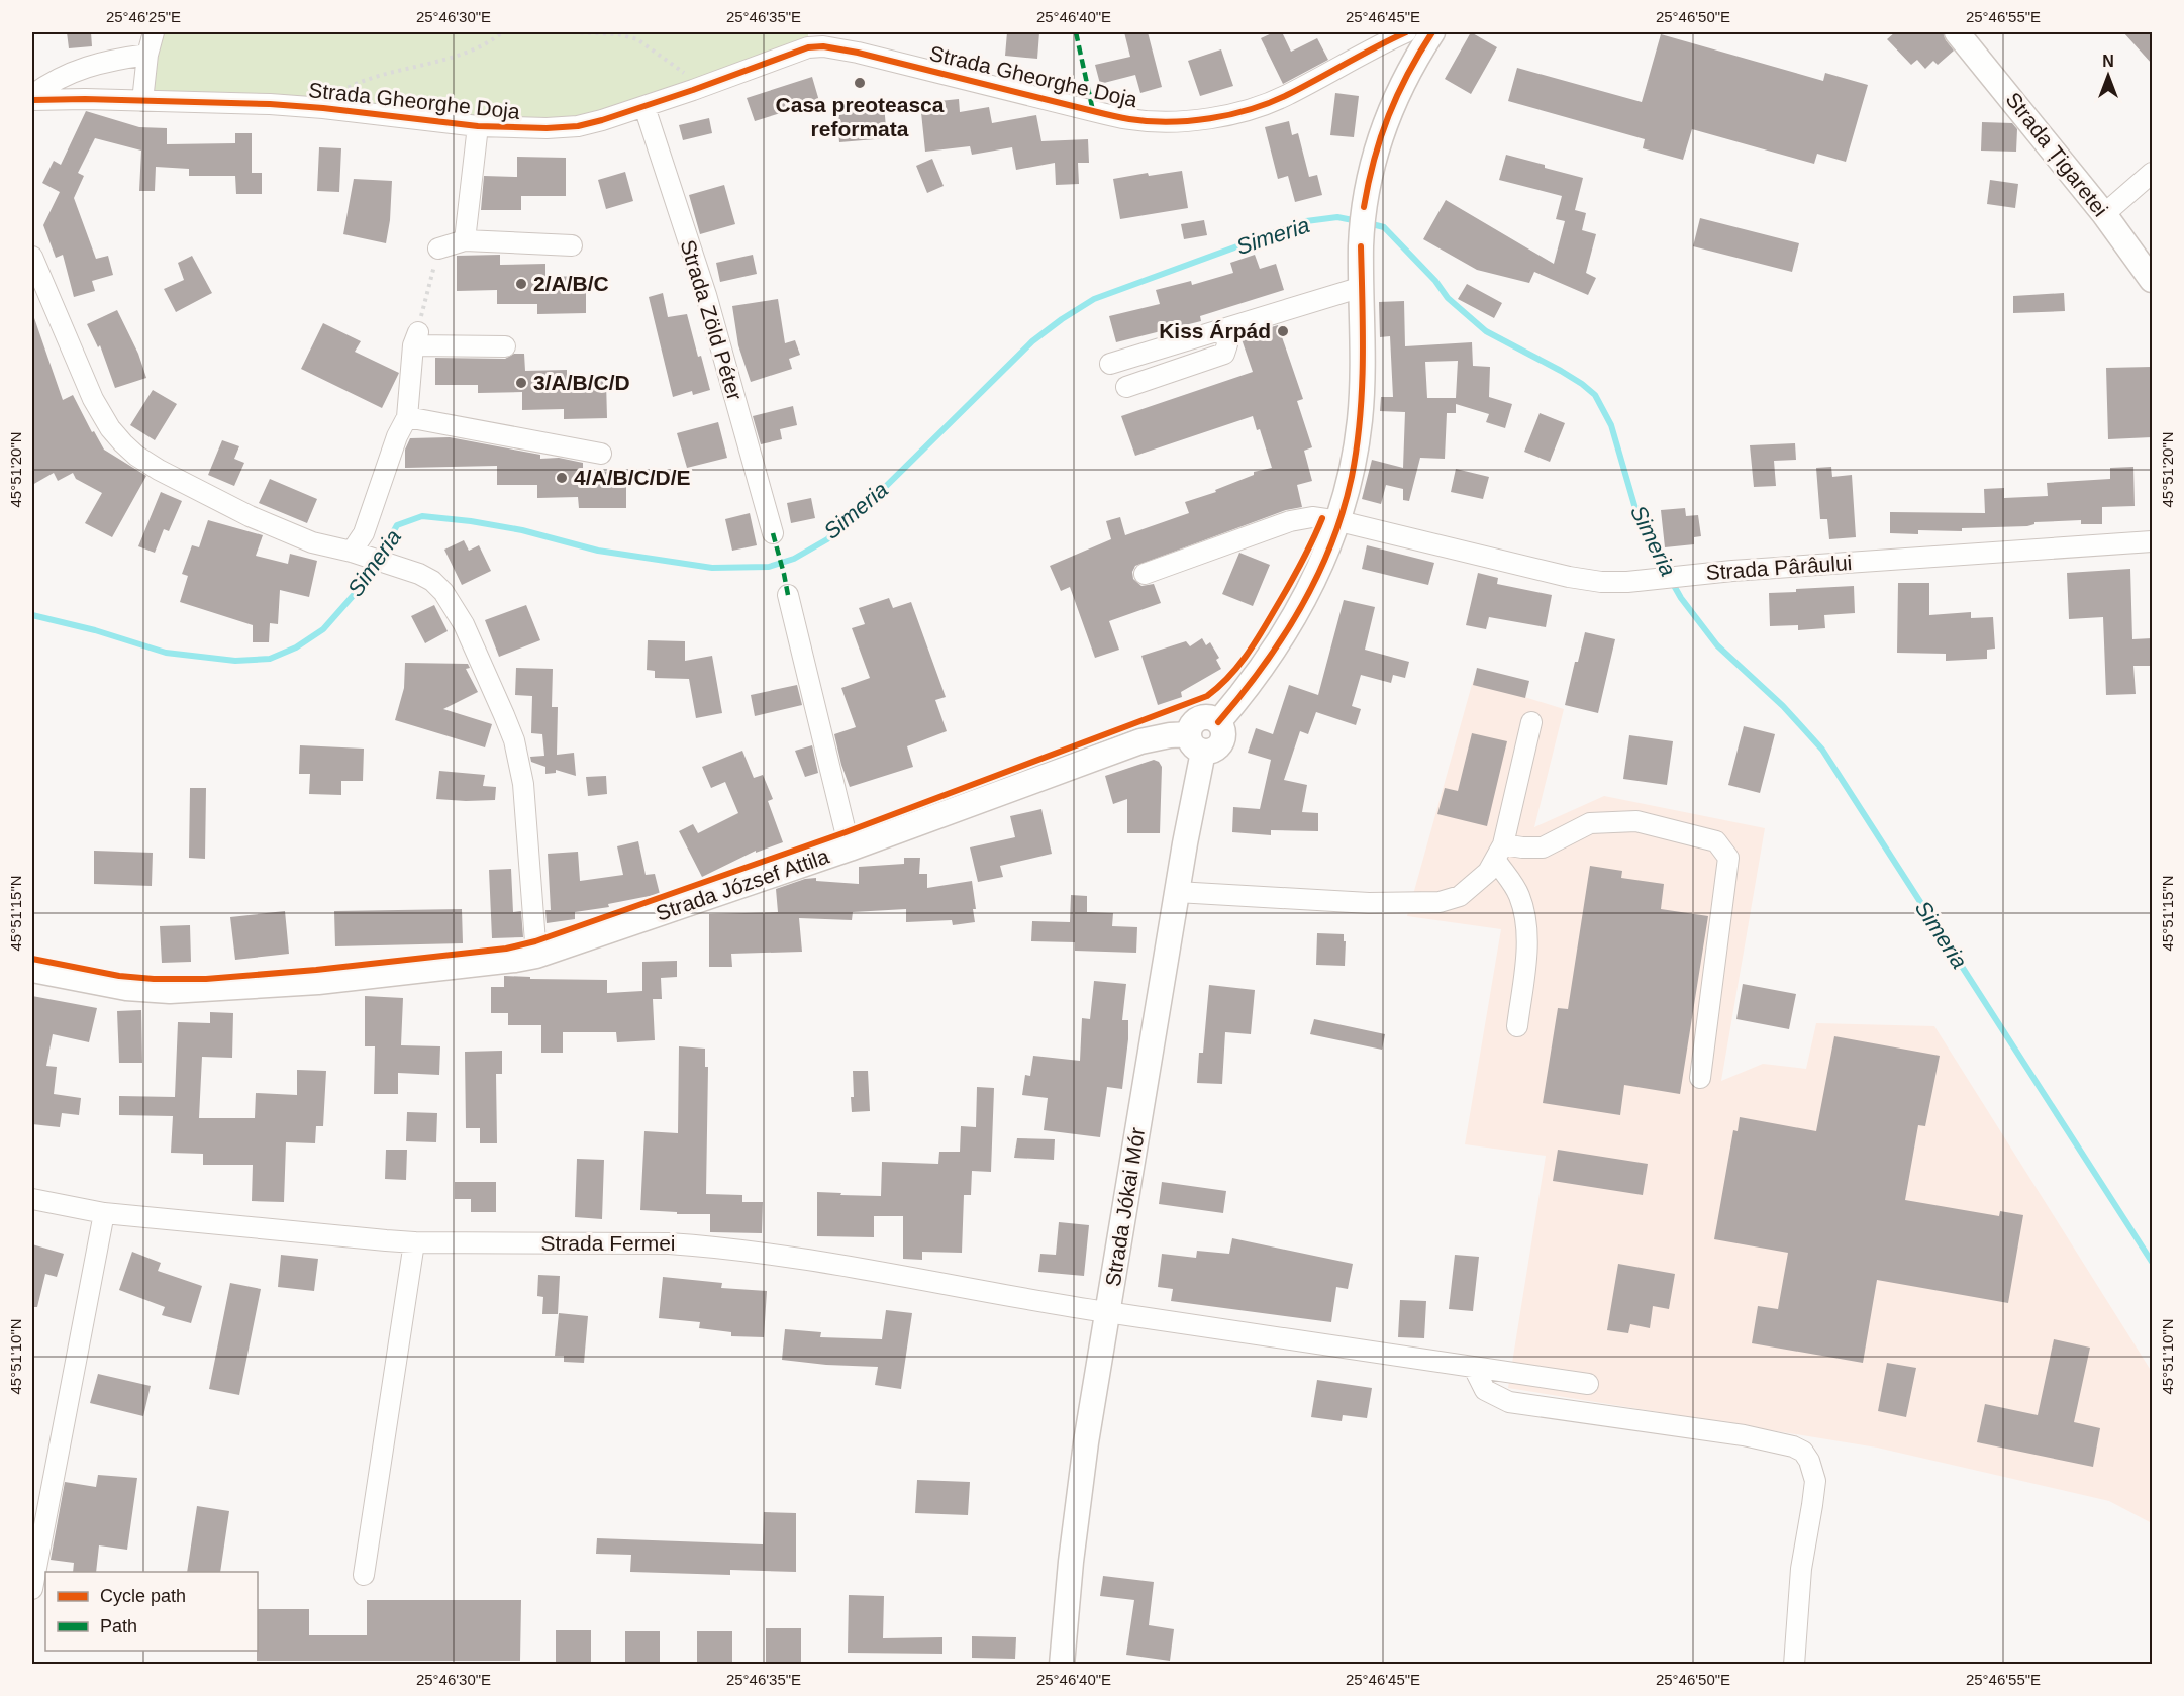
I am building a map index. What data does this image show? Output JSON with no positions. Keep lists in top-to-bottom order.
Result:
{
  "streets": {
    "main road": ["Strada Țigaretei", "Strada József Attila", "Strada Jókai Mór"],
    "street": [
      "Strada Gheorghe Doja",
      "Strada Zöld Péter",
      "Strada Pârâului",
      "Strada Fermei"
    ]
  },
  "crossings": [
    ["Strada Gheorghe Doja", "Strada Zöld Péter"],
    ["Strada József Attila", "Strada Jókai Mór"],
    ["Strada Jókai Mór", "Strada Fermei"]
  ],
  "water": ["Simeria"],
  "places": [
    "Casa preoteasca reformata",
    "2/A/B/C",
    "Kiss Árpád",
    "3/A/B/C/D",
    "4/A/B/C/D/E"
  ],
  "legend": ["Cycle path", "Path"],
  "north": "top",
  "coordinates": [
    "25°46'25\"E",
    "25°46'30\"E",
    "25°46'35\"E",
    "25°46'40\"E",
    "25°46'45\"E",
    "25°46'50\"E",
    "25°46'55\"E",
    "45°51'20\"N",
    "45°51'15\"N",
    "45°51'10\"N"
  ]
}
